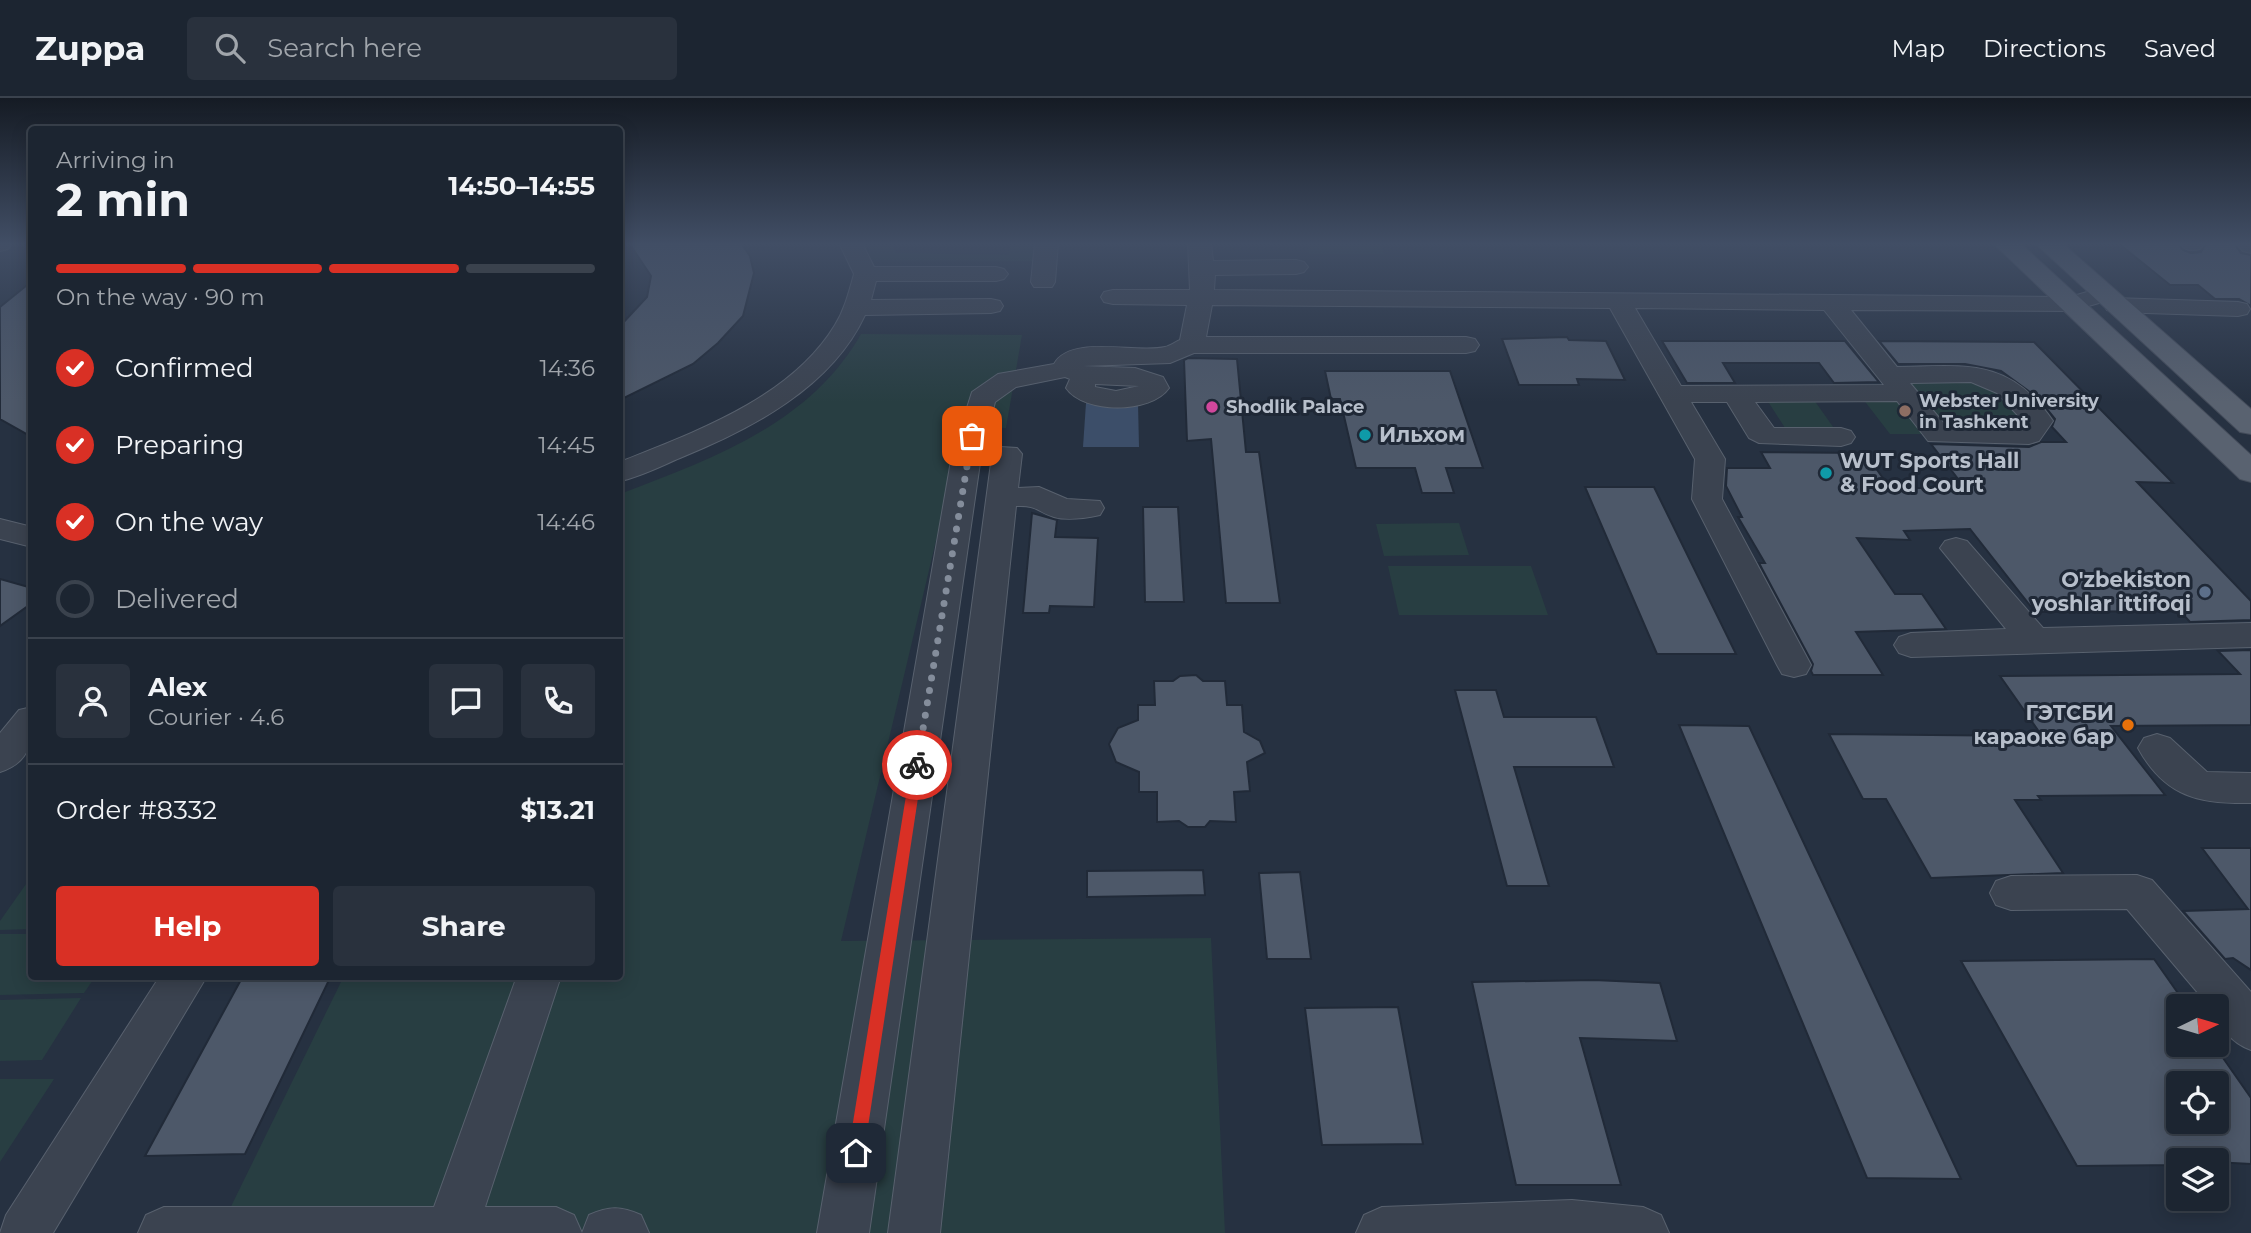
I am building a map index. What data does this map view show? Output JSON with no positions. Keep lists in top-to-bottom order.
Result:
{
  "places": [
    "Shodlik Palace",
    "Webster University in Tashkent",
    "Ильхом",
    "WUT Sports Hall & Food Court",
    "O'zbekiston yoshlar ittifoqi",
    "ГЭТСБИ караоке бар"
  ],
  "north": "right",
  "page": {
    "header": "Zuppa",
    "search": "Search here",
    "nav": ["Map", "Directions", "Saved"],
    "heading": ["2 min", "Arriving in", "14:50–14:55"],
    "panel": [
      "Alex",
      "Courier · 4.6",
      "Order #8332",
      "$13.21"
    ],
    "bar": "On the way · 90 m",
    "list": [
      ["Confirmed", "14:36"],
      ["Preparing", "14:45"],
      ["On the way", "14:46"],
      "Delivered"
    ],
    "buttons": ["Help", "Share"]
  }
}
